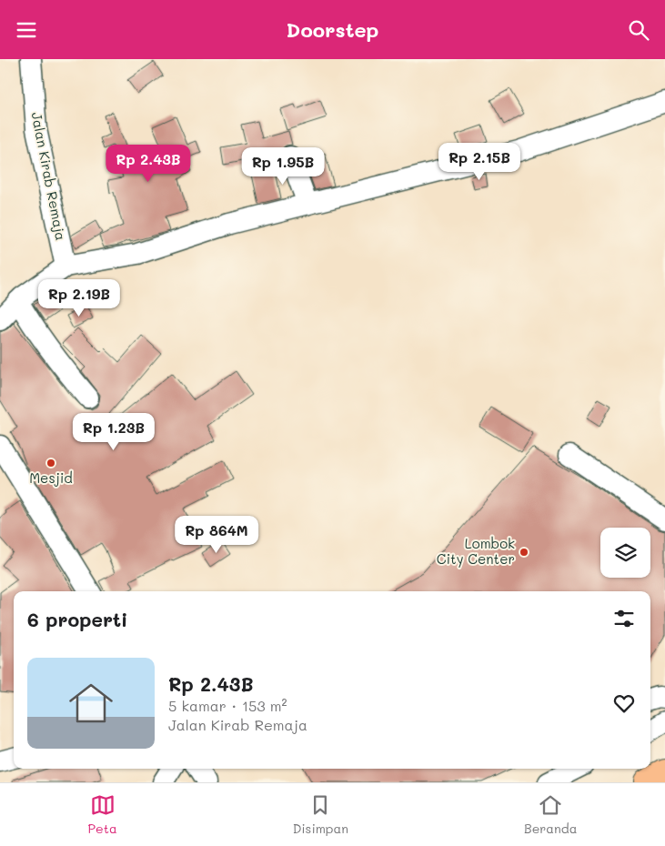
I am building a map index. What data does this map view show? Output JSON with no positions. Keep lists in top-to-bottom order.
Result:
{
  "streets": {
    "street": ["Jalan Kirab Remaja"]
  },
  "places": ["Mesjid", "Lombok City Center"],
  "page": {
    "header": "Doorstep",
    "price": [
      "Rp 2.15B",
      "Rp 2.43B",
      "Rp 1.95B",
      "Rp 2.19B",
      "Rp 1.23B",
      "Rp 864M"
    ],
    "heading": "6 properti",
    "list": [
      {
        "name": "Rp 2.43B",
        "note": "5 kamar · 153 m² · Jalan Kirab Remaja"
      }
    ],
    "tabs": ["Peta", "Disimpan", "Beranda"]
  }
}
